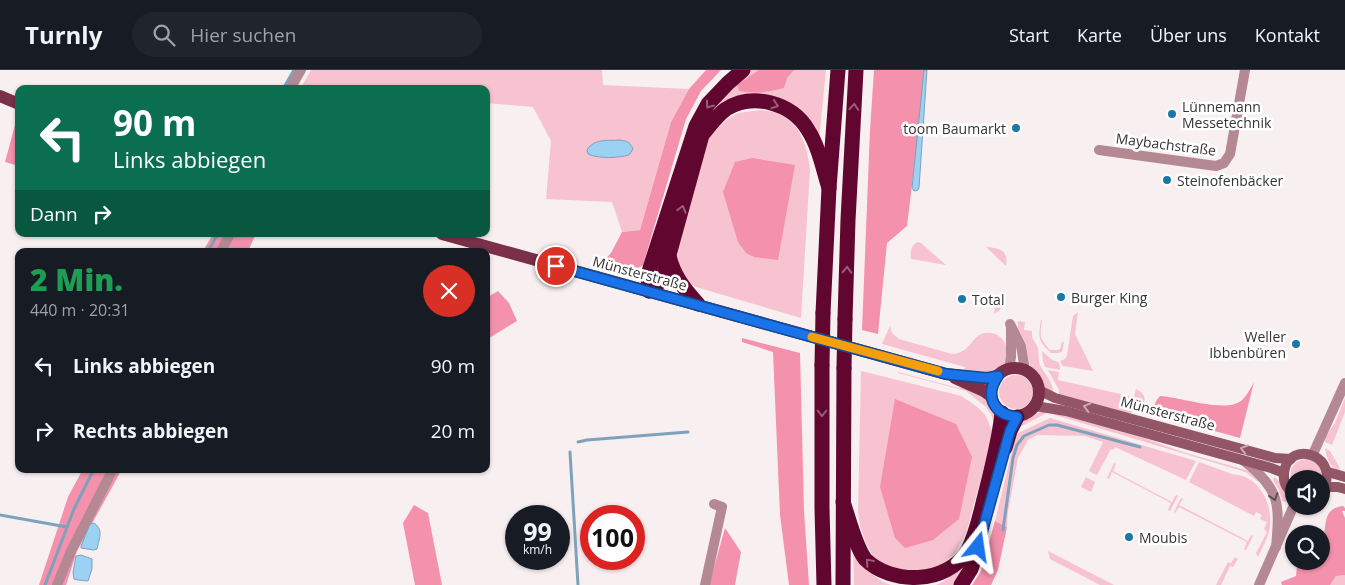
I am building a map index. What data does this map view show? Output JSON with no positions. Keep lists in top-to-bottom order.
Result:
{
  "streets": {
    "main road": ["Münsterstraße"],
    "street": ["Maybachstraße"]
  },
  "places": [
    "Lünnemann Messetechnik",
    "toom Baumarkt",
    "Steinofenbäcker",
    "Burger King",
    "Total",
    "Weller Ibbenbüren",
    "Moubis"
  ],
  "page": {
    "header": "Turnly",
    "search": "Hier suchen",
    "nav": [
      "Start",
      "Karte",
      "Über uns",
      "Kontakt"
    ],
    "turn": ["90 m", "Links abbiegen"],
    "then": "Dann",
    "heading": ["2 Min.", "440 m · 20:31"],
    "list": [
      {
        "name": "Links abbiegen",
        "value": "90 m"
      },
      {
        "name": "Rechts abbiegen",
        "value": "20 m"
      }
    ],
    "speed": "99 km/h",
    "limit": "100"
  }
}
